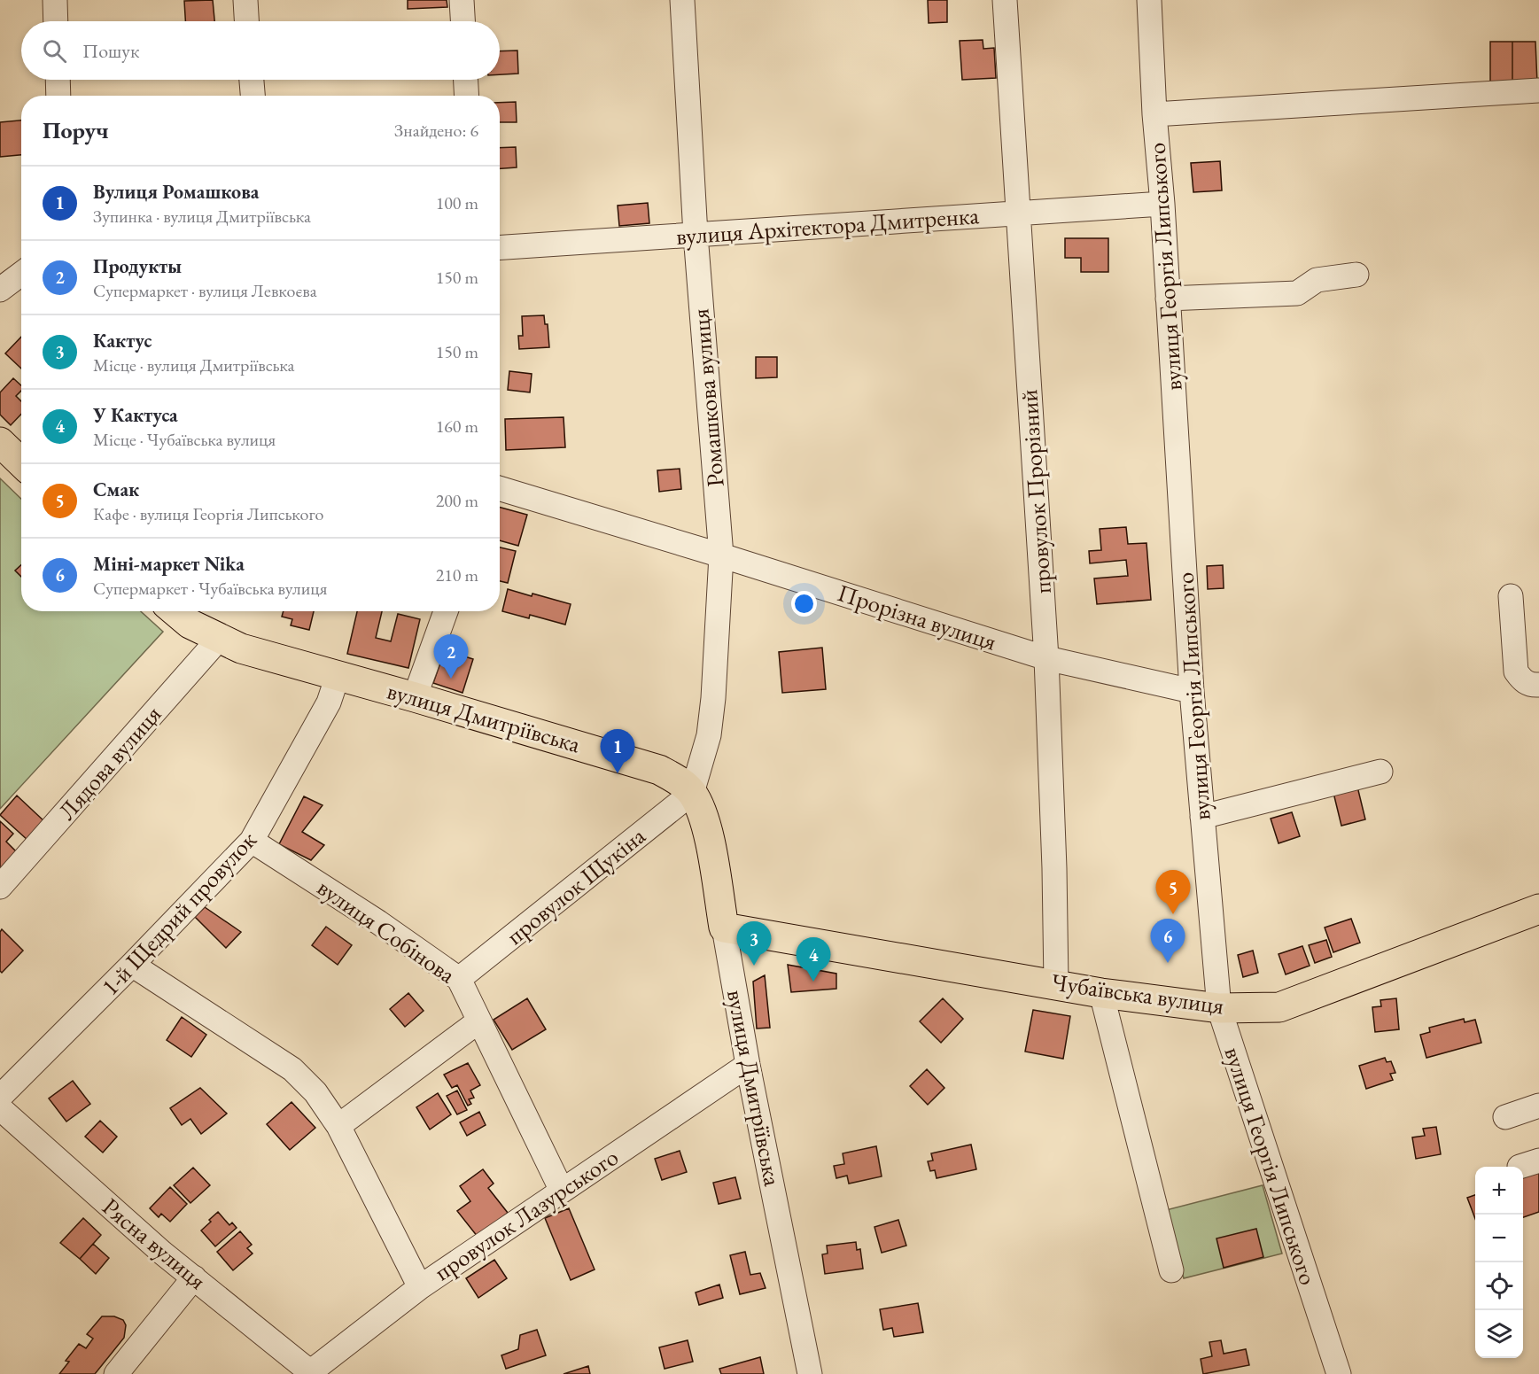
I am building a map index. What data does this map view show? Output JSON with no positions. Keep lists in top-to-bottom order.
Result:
{
  "streets": {
    "main road": ["вулиця Дмитріївська", "Чубаївська вулиця"],
    "street": [
      "вулиця Архітектора Дмитренка",
      "вулиця Георгія Липського",
      "Ромашкова вулиця",
      "провулок Прорізний",
      "Прорізна вулиця",
      "Лядова вулиця",
      "провулок Щукіна",
      "1-й Щедрий провулок",
      "вулиця Собінова",
      "провулок Лазурського",
      "Рясна вулиця"
    ]
  },
  "crossings": [
    ["вулиця Архітектора Дмитренка", "вулиця Георгія Липського"],
    ["вулиця Архітектора Дмитренка", "Ромашкова вулиця"],
    ["вулиця Архітектора Дмитренка", "провулок Прорізний"],
    ["вулиця Георгія Липського", "Прорізна вулиця"],
    ["вулиця Георгія Липського", "Чубаївська вулиця"],
    ["Ромашкова вулиця", "Прорізна вулиця"],
    ["Ромашкова вулиця", "вулиця Дмитріївська"],
    ["Ромашкова вулиця", "провулок Щукіна"],
    ["провулок Прорізний", "Прорізна вулиця"],
    ["провулок Прорізний", "Чубаївська вулиця"],
    ["вулиця Дмитріївська", "Лядова вулиця"],
    ["вулиця Дмитріївська", "провулок Щукіна"],
    ["вулиця Дмитріївська", "1-й Щедрий провулок"],
    ["вулиця Дмитріївська", "Чубаївська вулиця"],
    ["вулиця Дмитріївська", "провулок Лазурського"],
    ["провулок Щукіна", "вулиця Собінова"],
    ["1-й Щедрий провулок", "вулиця Собінова"],
    ["вулиця Собінова", "провулок Лазурського"],
    ["провулок Лазурського", "Рясна вулиця"]
  ],
  "page": {
    "search": "Пошук",
    "heading": ["Поруч", "Знайдено: 6"],
    "list": [
      {
        "mark": "1",
        "name": "Вулиця Ромашкова",
        "note": "Зупинка · вулиця Дмитріївська",
        "value": "100 m"
      },
      {
        "mark": "2",
        "name": "Продукты",
        "note": "Супермаркет · вулиця Левкоєва",
        "value": "150 m"
      },
      {
        "mark": "3",
        "name": "Кактус",
        "note": "Місце · вулиця Дмитріївська",
        "value": "150 m"
      },
      {
        "mark": "4",
        "name": "У Кактуса",
        "note": "Місце · Чубаївська вулиця",
        "value": "160 m"
      },
      {
        "mark": "5",
        "name": "Смак",
        "note": "Кафе · вулиця Георгія Липського",
        "value": "200 m"
      },
      {
        "mark": "6",
        "name": "Міні-маркет Nika",
        "note": "Супермаркет · Чубаївська вулиця",
        "value": "210 m"
      }
    ],
    "pins": [
      "2",
      "1",
      "5",
      "6",
      "3",
      "4"
    ],
    "map_buttons": ["+", "−"]
  }
}
